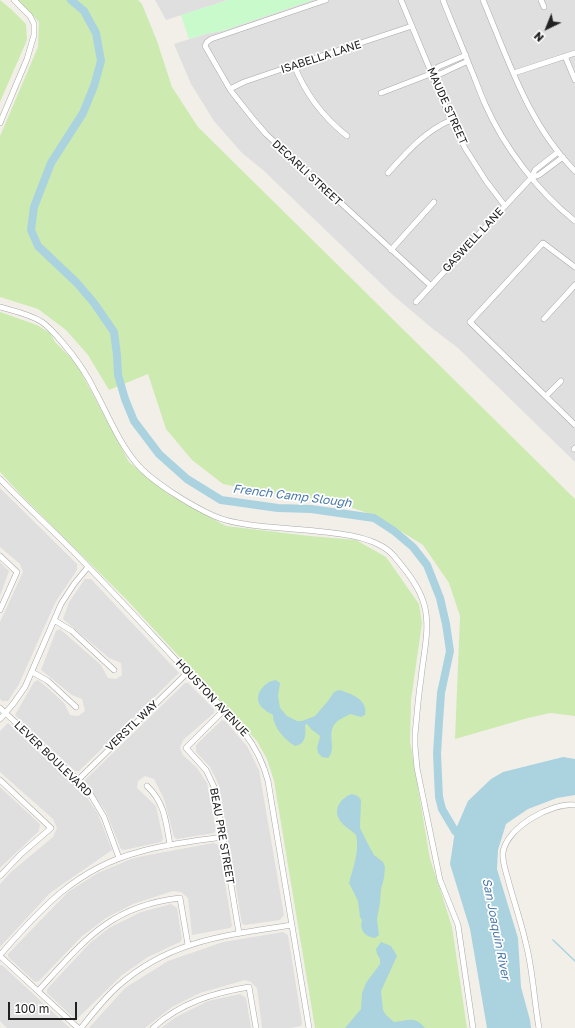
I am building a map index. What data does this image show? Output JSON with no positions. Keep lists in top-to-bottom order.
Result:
{
  "streets": {
    "street": [
      "ISABELLA LANE",
      "MAUDE STREET",
      "DECARLI STREET",
      "GASWELL LANE",
      "HOUSTON AVENUE",
      "VERSTL WAY",
      "LEVER BOULEVARD",
      "BEAU PRE STREET"
    ]
  },
  "crossings": [
    ["ISABELLA LANE", "MAUDE STREET"],
    ["ISABELLA LANE", "DECARLI STREET"],
    ["MAUDE STREET", "GASWELL LANE"],
    ["DECARLI STREET", "GASWELL LANE"],
    ["HOUSTON AVENUE", "VERSTL WAY"],
    ["HOUSTON AVENUE", "BEAU PRE STREET"],
    ["VERSTL WAY", "LEVER BOULEVARD"]
  ],
  "water": ["French Camp Slough", "San Joaquin River"],
  "scale_bar": "100 m",
  "north": "bottom left"
}
